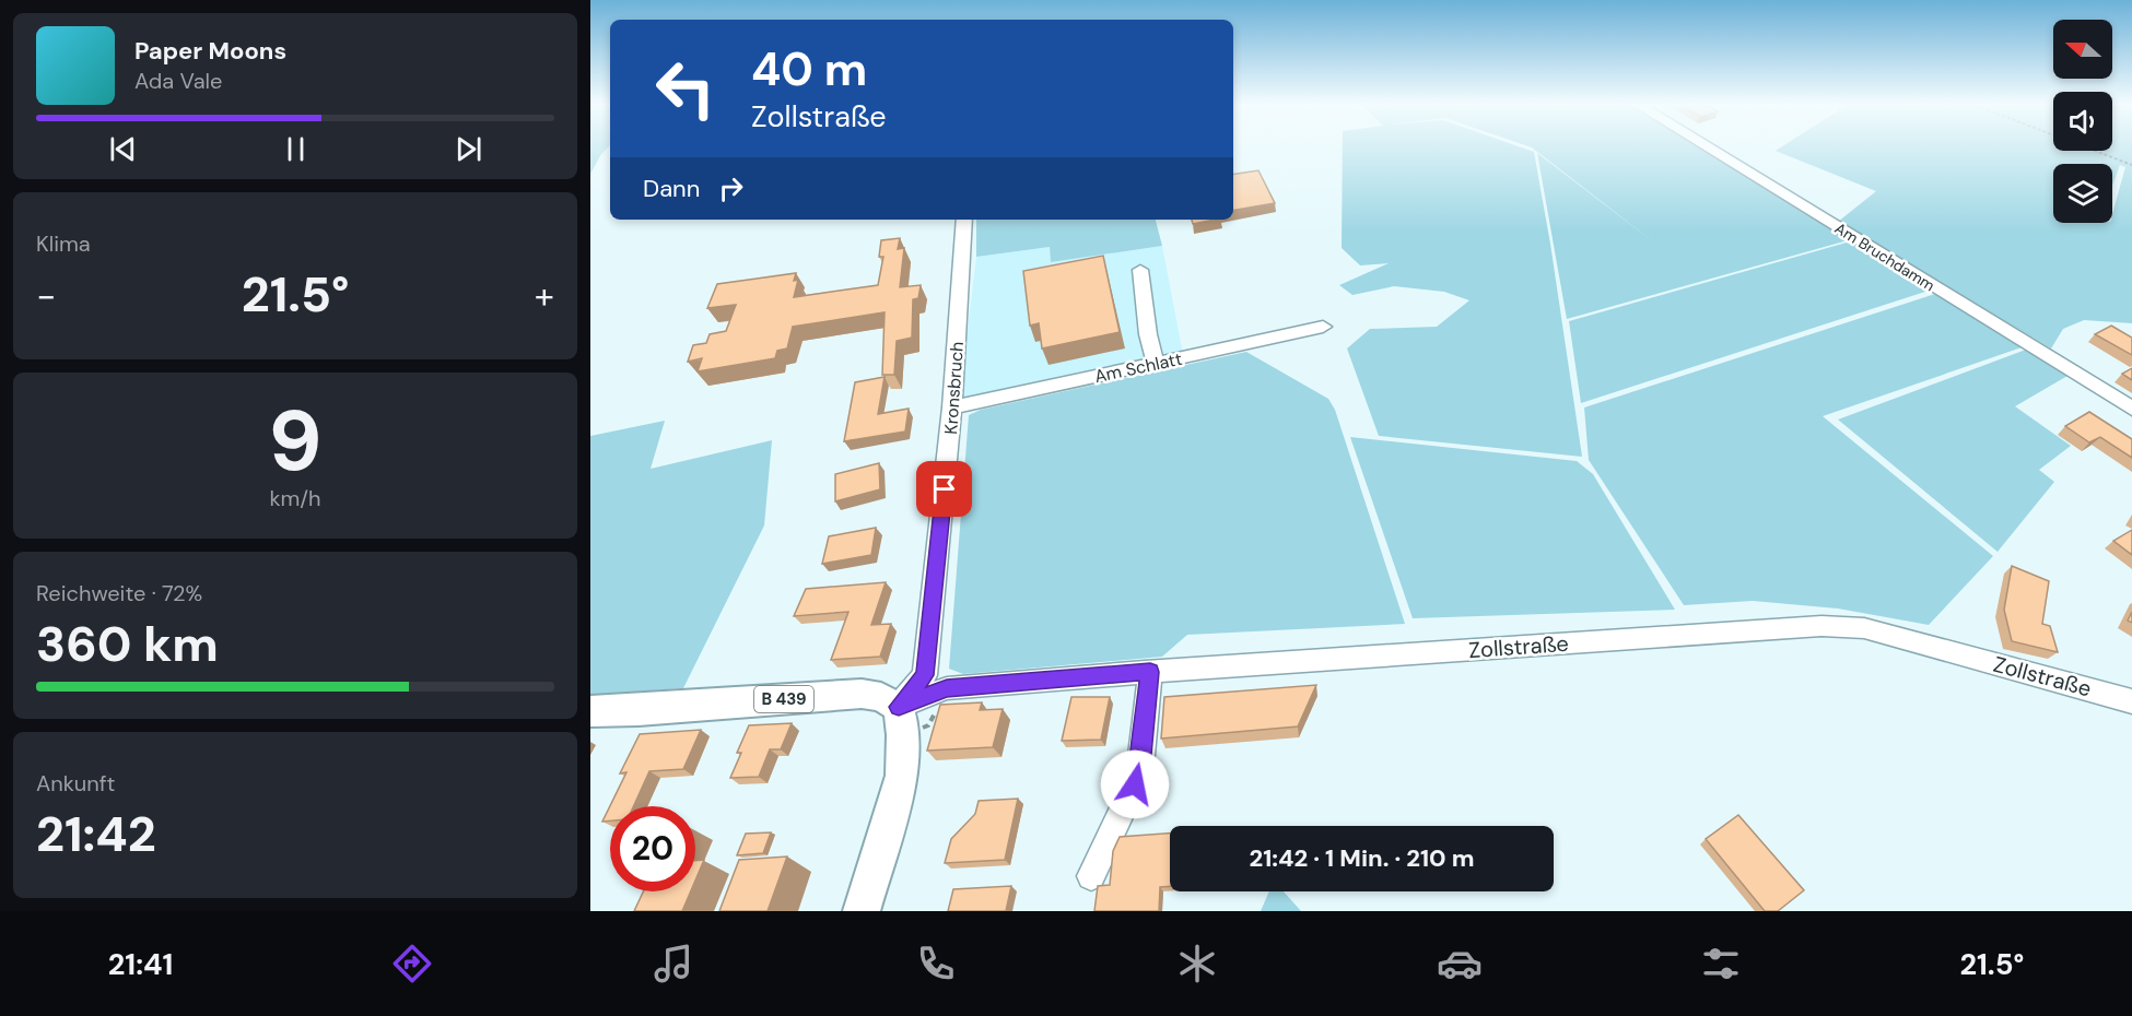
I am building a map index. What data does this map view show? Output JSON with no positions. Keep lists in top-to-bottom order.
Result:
{
  "streets": {
    "main road": ["B 439"],
    "street": [
      "Am Bruchdamm",
      "Am Schlatt",
      "Kronsbruch",
      "Zollstraße"
    ]
  },
  "crossings": [
    ["Am Schlatt", "Kronsbruch"],
    ["Kronsbruch", "Zollstraße"],
    ["Kronsbruch", "B 439"],
    ["Zollstraße", "B 439"]
  ],
  "north": "left",
  "page": {
    "turn": ["40 m", "Zollstraße"],
    "song": ["Paper Moons", "Ada Vale"],
    "then": "Dann",
    "tile": [
      "Klima",
      ["9", "km/h"],
      ["Reichweite · 72%", "360 km"],
      ["Ankunft", "21:42"]
    ],
    "heat": ["−", "21.5°", "+"],
    "limit": "20",
    "trip": "21:42 · 1 Min. · 210 m",
    "tabs": ["21:41", "21.5°"]
  }
}
